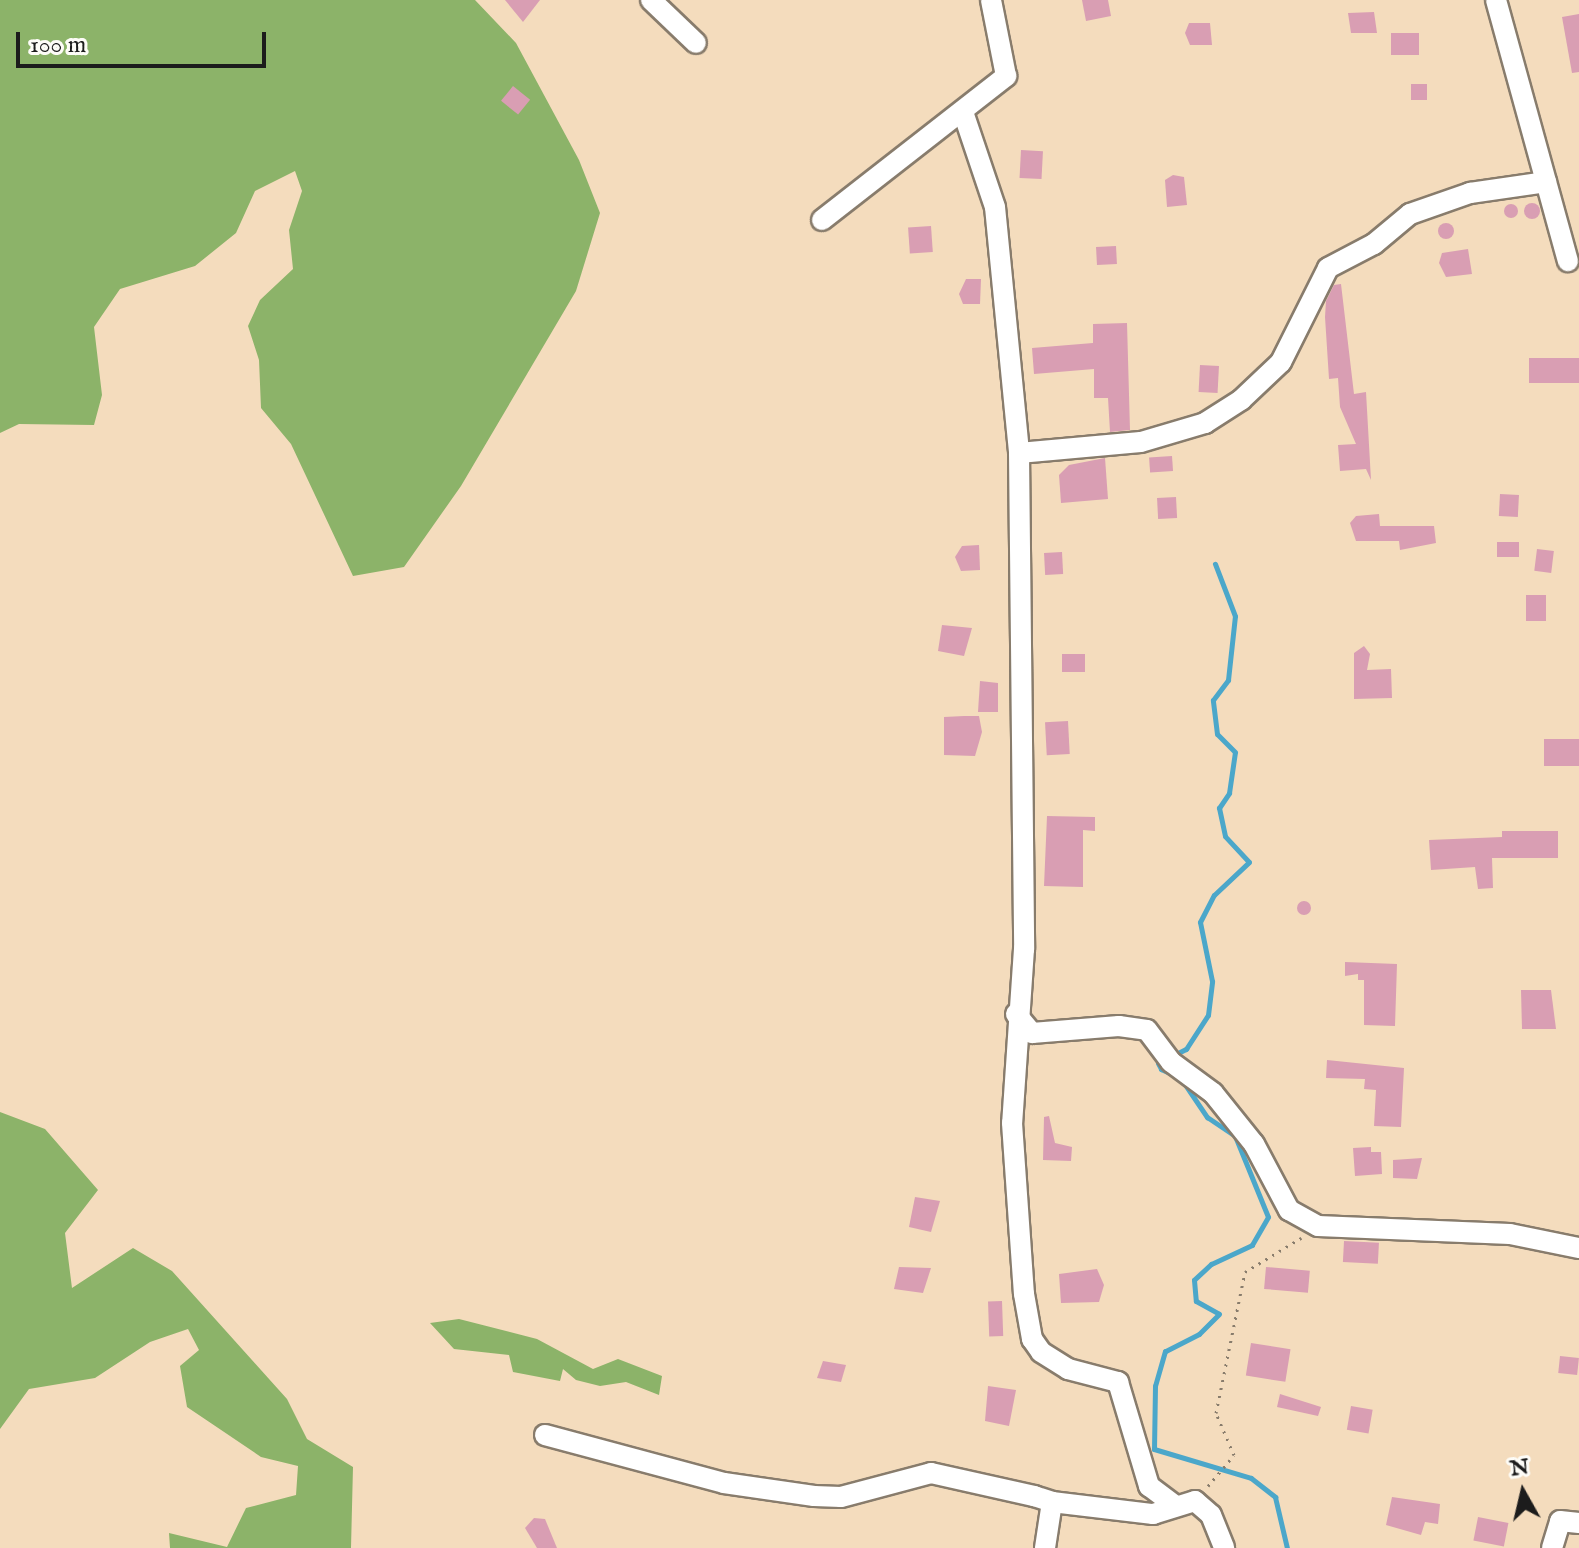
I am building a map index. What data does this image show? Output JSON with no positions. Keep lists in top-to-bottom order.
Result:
{
  "scale_bar": "100 m",
  "north": "top"
}
